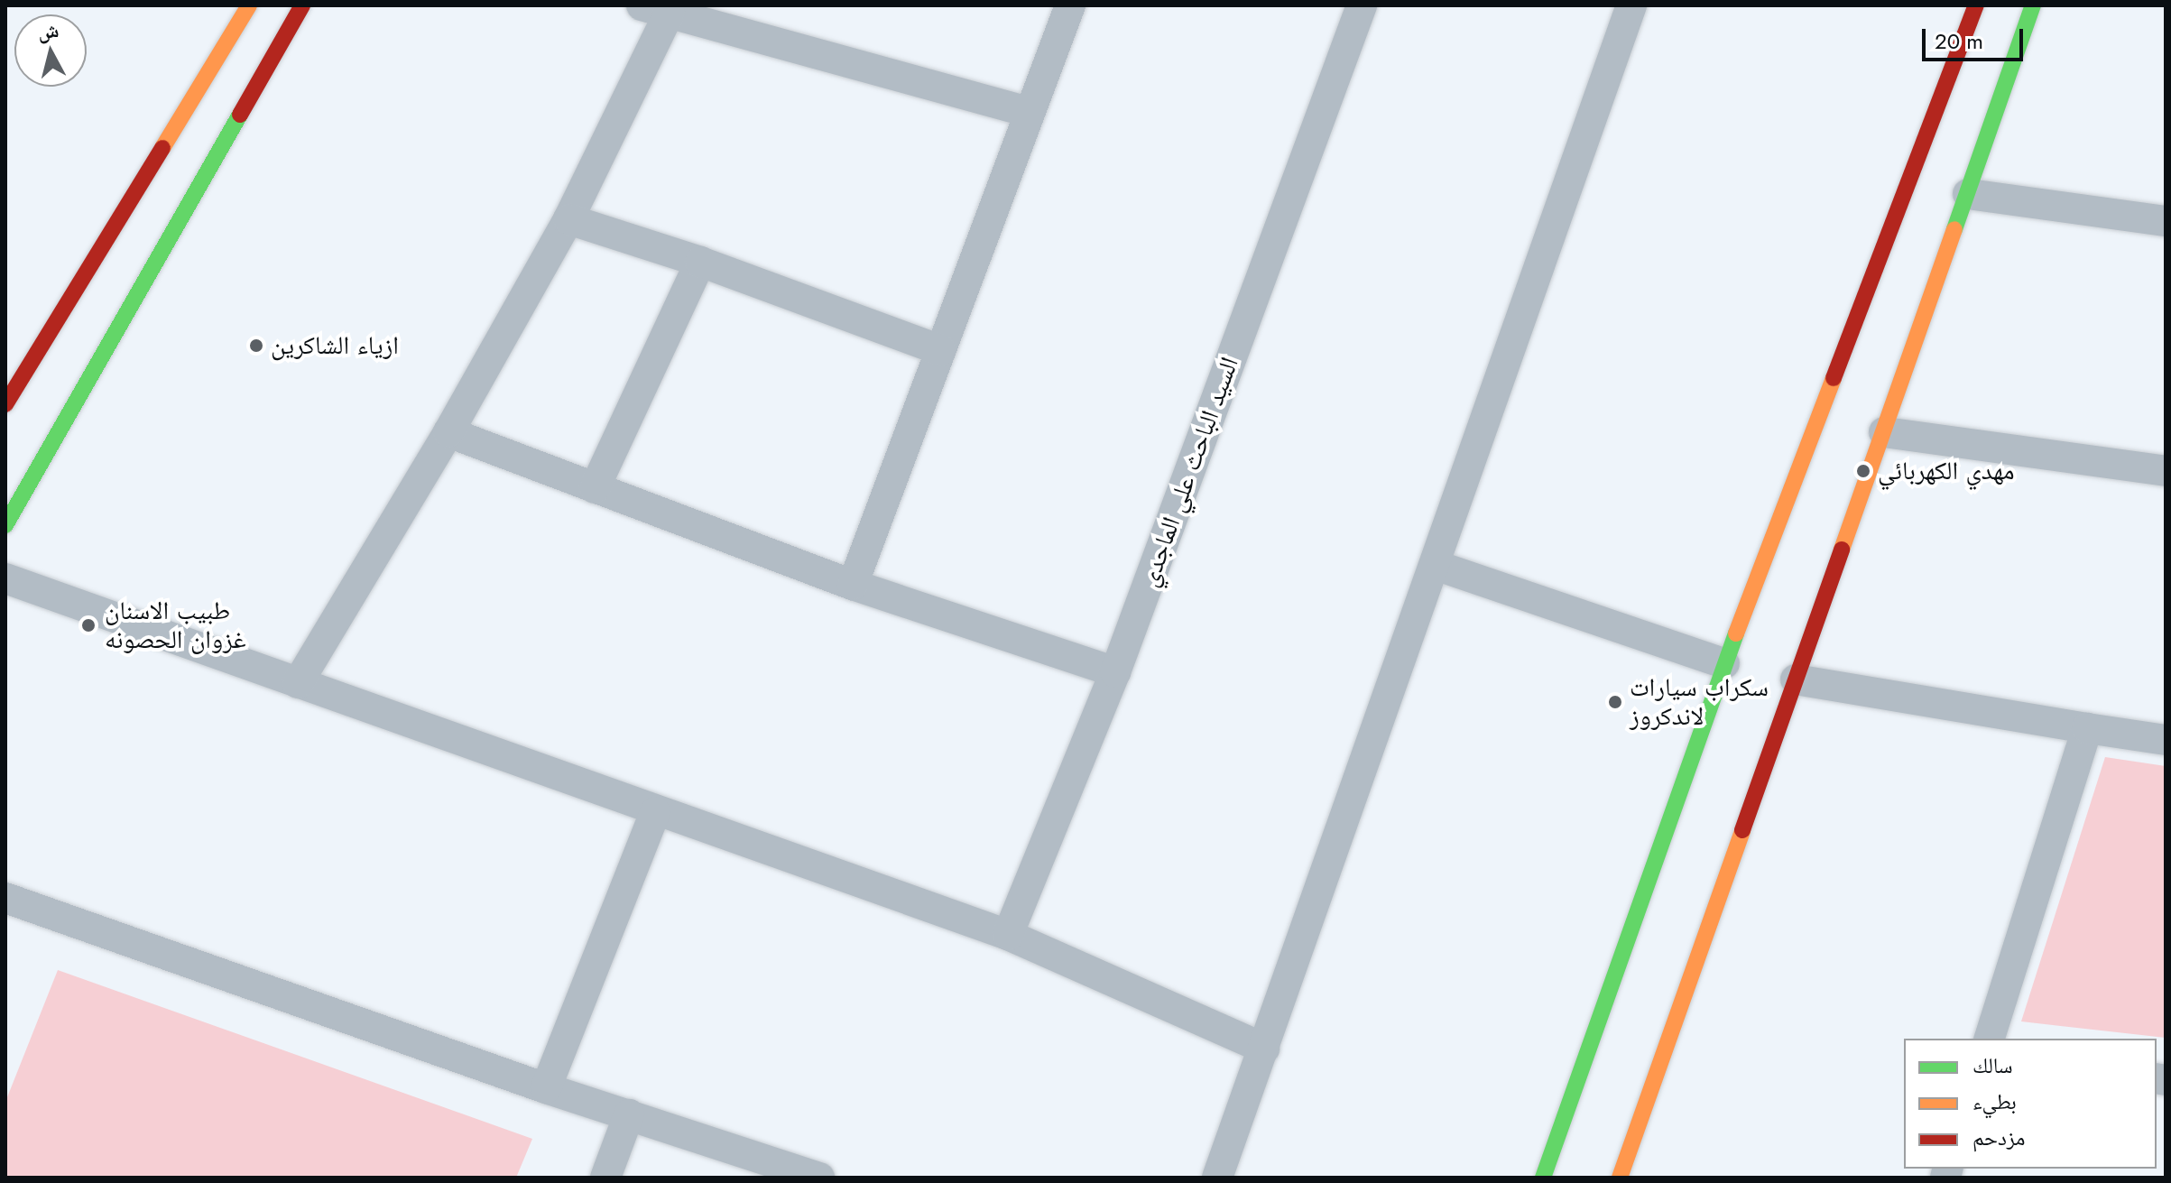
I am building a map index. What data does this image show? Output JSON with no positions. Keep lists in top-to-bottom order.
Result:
{
  "streets": {
    "street": ["السيد الباحث علي الماجدي"]
  },
  "places": [
    "ازياء الشاكرين",
    "مهدي الكهربائي",
    "طبيب الاسنان غزوان الحصونه",
    "سكراب سيارات لاندكروز"
  ],
  "legend": ["سالك", "بطيء", "مزدحم"],
  "scale_bar": "20 m",
  "north": "top"
}
